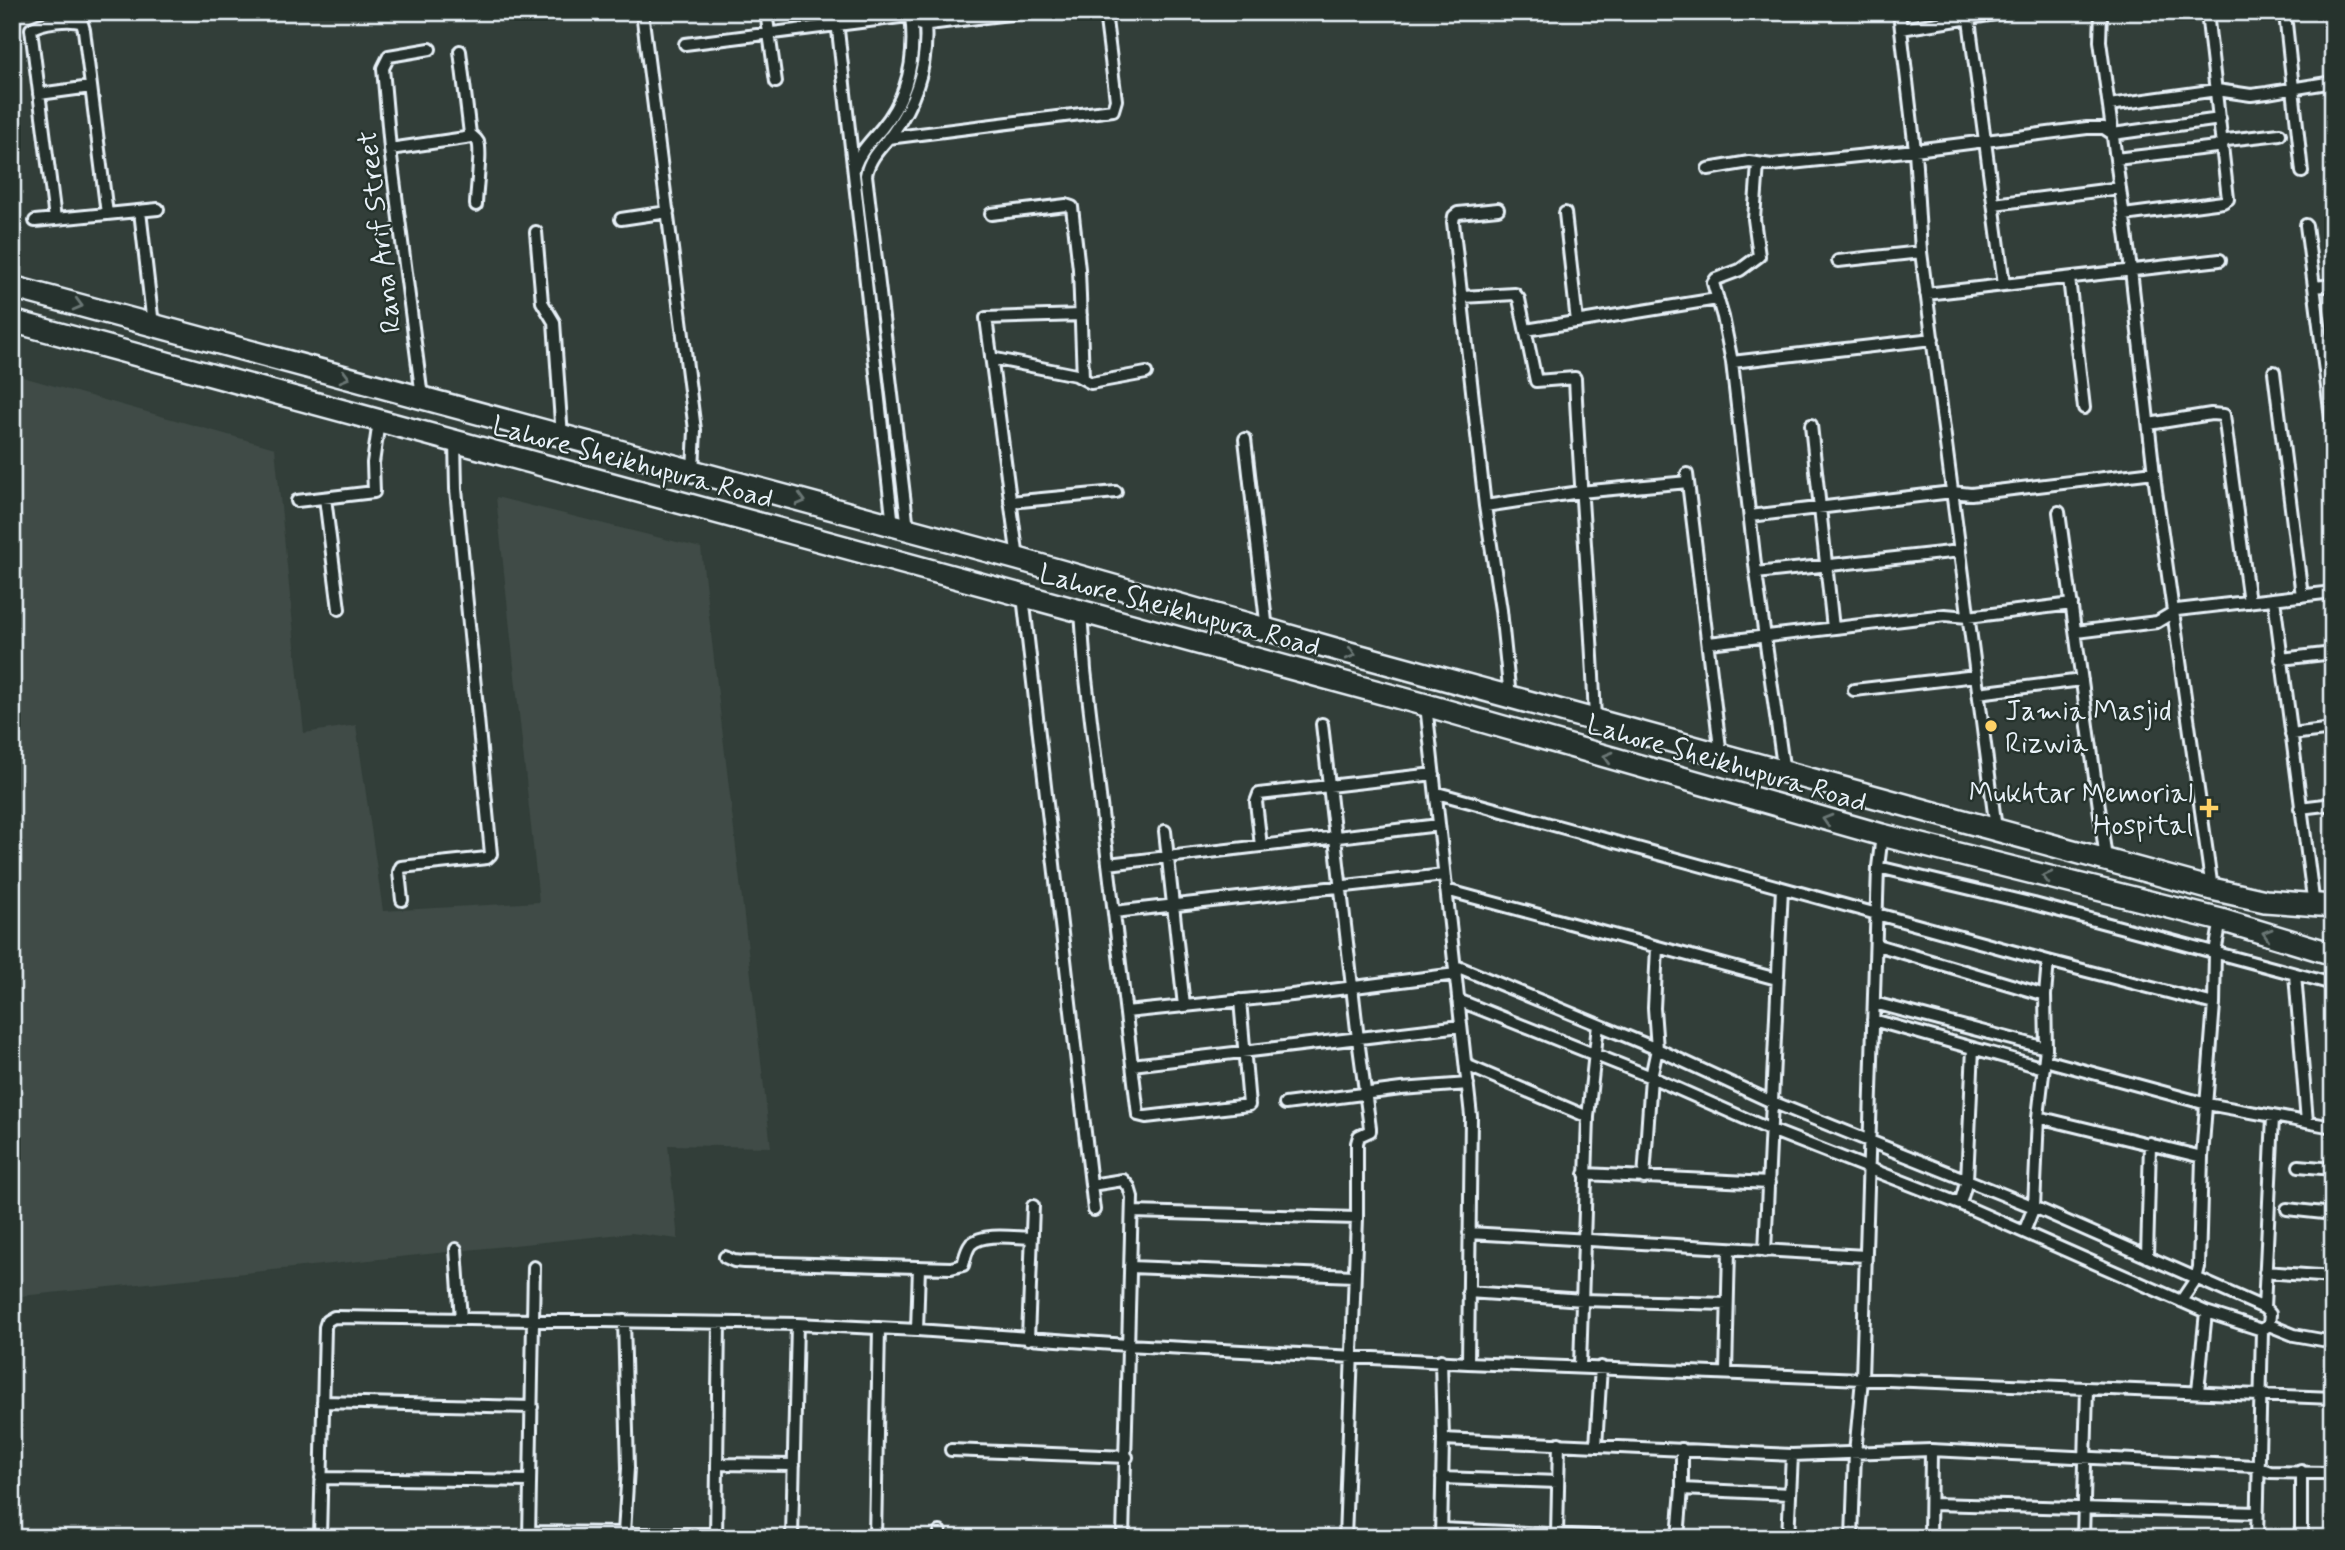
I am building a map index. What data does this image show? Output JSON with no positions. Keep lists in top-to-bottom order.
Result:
{
  "streets": {
    "highway": ["Lahore Sheikhupura Road"],
    "street": ["Rana Arif Street"]
  },
  "crossings": [
    ["Rana Arif Street", "Lahore Sheikhupura Road"]
  ],
  "places": {
    "other": ["Jamia Masjid Rizwia"],
    "health": ["Mukhtar Memorial Hospital"]
  }
}
